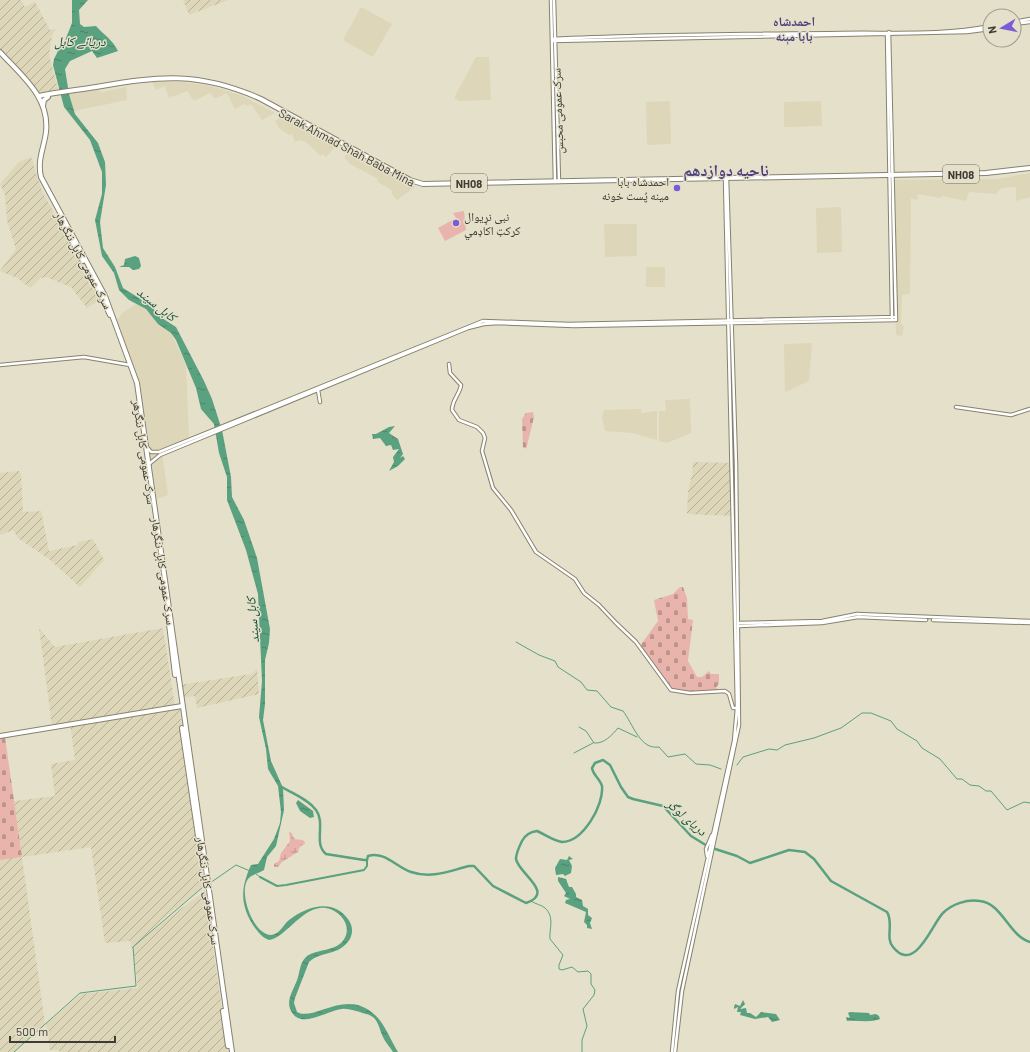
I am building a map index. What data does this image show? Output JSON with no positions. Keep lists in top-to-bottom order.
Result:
{
  "streets": {
    "highway": [
      "Sarak Ahmad Shah Baba Mina",
      "NH08",
      "سرک عمومی کابل ننگرهار",
      "سرک عمومی کابل ننگرهر"
    ],
    "street": ["سرک عمومی محبس"]
  },
  "crossings": [
    ["سرک عمومی محبس", "NH08"],
    ["Sarak Ahmad Shah Baba Mina", "NH08"],
    ["NH08", "سرک عمومی کابل ننگرهار"],
    ["سرک عمومی کابل ننگرهار", "سرک عمومی کابل ننگرهر"]
  ],
  "districts": ["احمدشاه بابا مېنه", "ناحیه دوازدهم"],
  "water": ["دریائے کابل", "کابل سيند", "دریای لوگر"],
  "places": ["احمدشاه بابا مینه پُست خونه", "نبی نړیوال کرکټ اکاډمي"],
  "scale_bar": "500 m",
  "north": "left"
}
